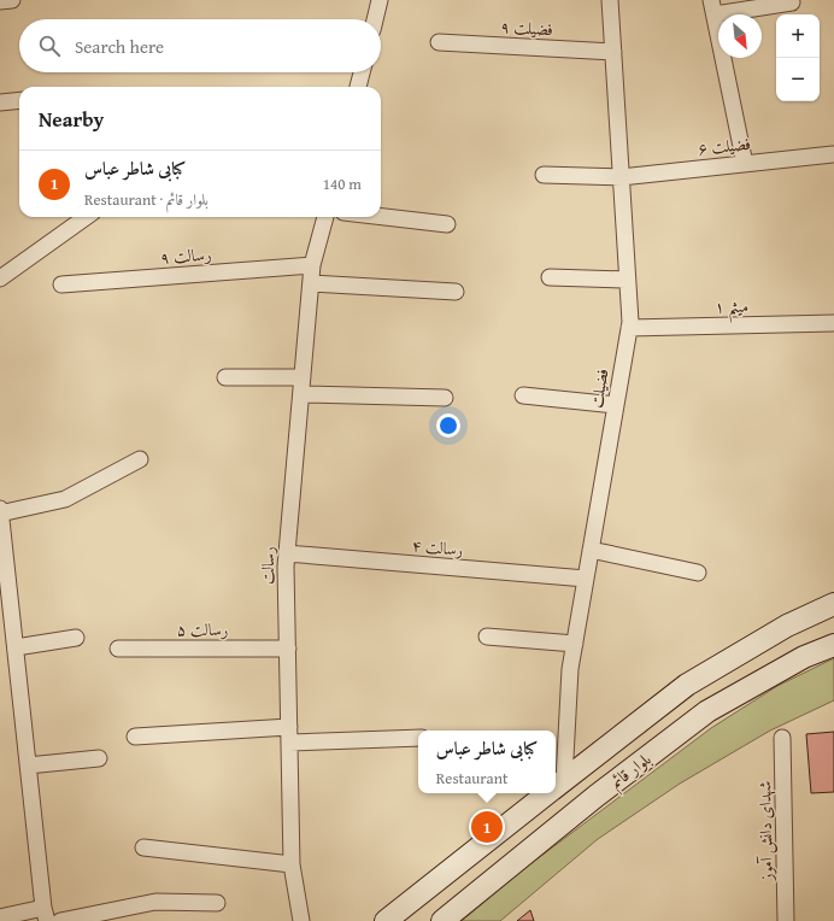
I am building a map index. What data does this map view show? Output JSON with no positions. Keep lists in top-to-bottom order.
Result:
{
  "streets": {
    "main road": ["بلوار قائم"],
    "street": [
      "فضیلت ۹",
      "فضیلت ۶",
      "رسالت ۹",
      "میثم ۱",
      "فضیلت",
      "رسالت ۴",
      "رسالت",
      "رسالت ۵",
      "شهدای دانش آموز"
    ]
  },
  "crossings": [
    ["فضیلت ۹", "فضیلت"],
    ["فضیلت ۶", "فضیلت"],
    ["رسالت ۹", "رسالت"],
    ["میثم ۱", "فضیلت"],
    ["فضیلت", "رسالت ۴"],
    ["فضیلت", "بلوار قائم"],
    ["رسالت ۴", "رسالت"],
    ["رسالت", "رسالت ۵"]
  ],
  "north": "bottom right",
  "page": {
    "map_buttons": ["+", "−"],
    "search": "Search here",
    "heading": "Nearby",
    "list": [
      {
        "mark": "1",
        "name": "کبابی شاطر عباس",
        "note": "Restaurant · بلوار قائم",
        "value": "140 m"
      }
    ],
    "popup": ["کبابی شاطر عباس", "Restaurant"],
    "pins": "1"
  }
}
